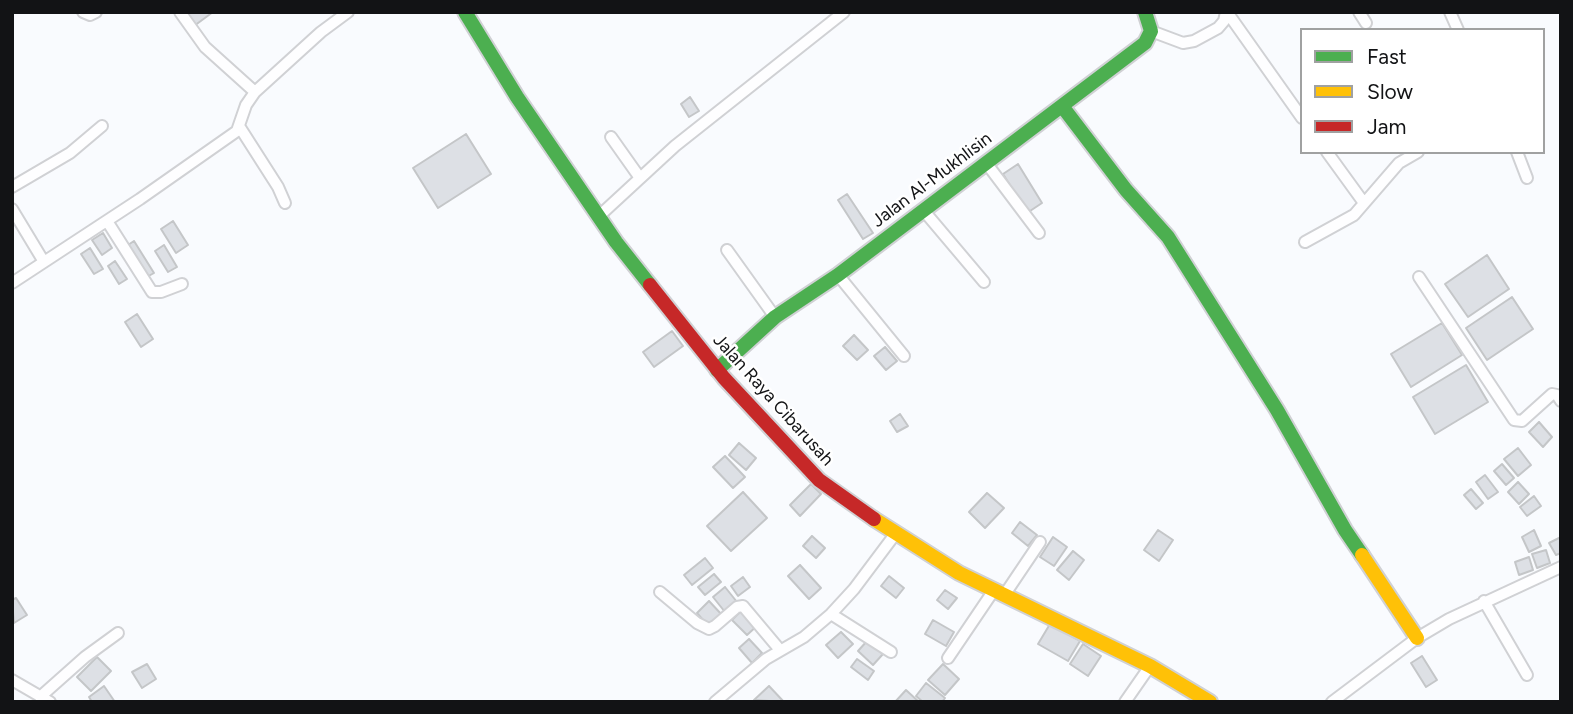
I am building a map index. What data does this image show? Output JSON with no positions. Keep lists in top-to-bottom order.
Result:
{
  "streets": {
    "street": ["Jalan Al-Mukhlisin", "Jalan Raya Cibarusah"]
  },
  "crossings": [
    ["Jalan Al-Mukhlisin", "Jalan Raya Cibarusah"]
  ],
  "legend": ["Fast", "Slow", "Jam"]
}
